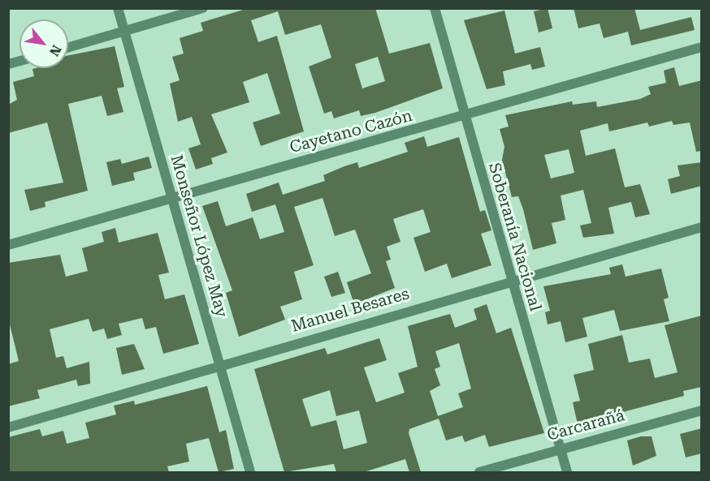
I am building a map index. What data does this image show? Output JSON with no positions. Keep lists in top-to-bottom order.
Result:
{
  "streets": {
    "street": [
      "Cayetano Cazón",
      "Monseñor López May",
      "Soberanía Nacional",
      "Manuel Besares",
      "Carcarañá"
    ]
  },
  "crossings": [
    ["Cayetano Cazón", "Monseñor López May"],
    ["Cayetano Cazón", "Soberanía Nacional"],
    ["Monseñor López May", "Manuel Besares"],
    ["Soberanía Nacional", "Manuel Besares"],
    ["Soberanía Nacional", "Carcarañá"]
  ],
  "north": "bottom right"
}
